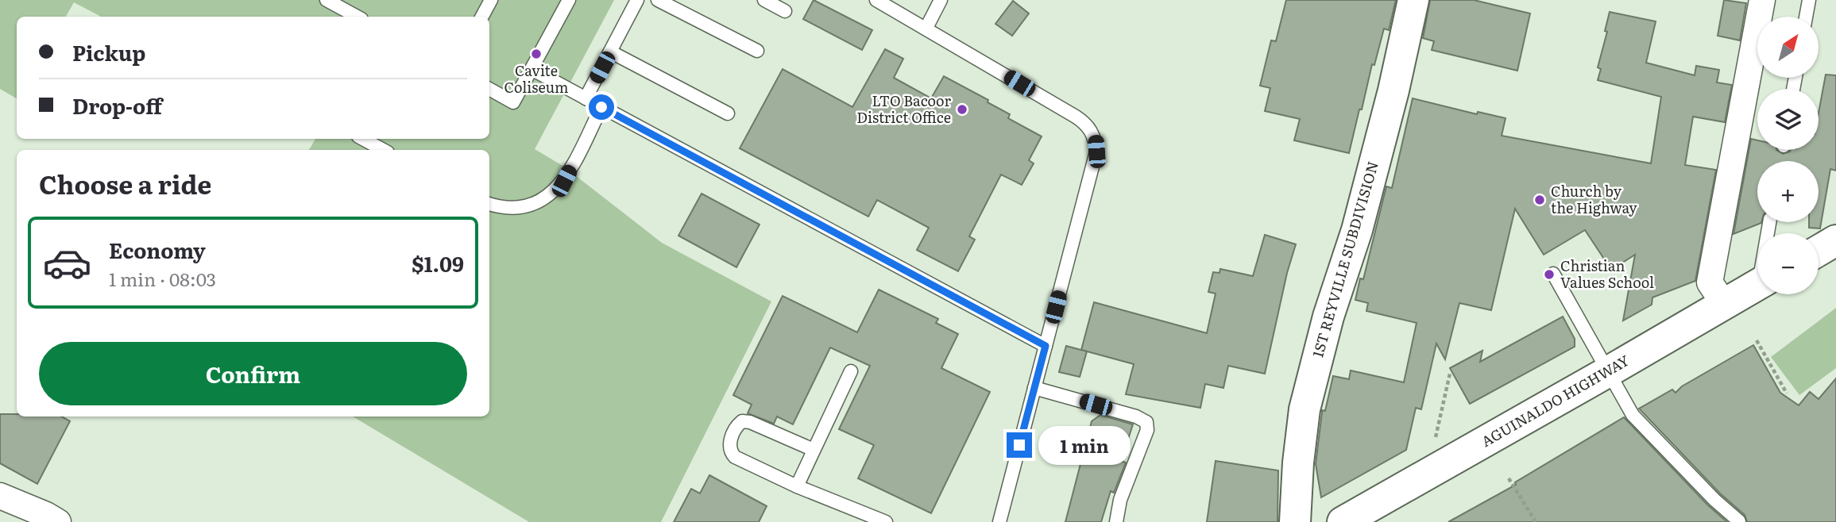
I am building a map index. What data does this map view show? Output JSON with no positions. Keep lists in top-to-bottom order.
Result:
{
  "streets": {
    "main road": ["1ST REYVILLE SUBDIVISION", "AGUINALDO HIGHWAY"]
  },
  "places": [
    "Cavite Coliseum",
    "LTO Bacoor District Office",
    "Church by the Highway",
    "Christian Values School"
  ],
  "north": "top right",
  "page": {
    "map_buttons": ["+", "−"],
    "banner": ["Pickup", "Drop-off"],
    "heading": "Choose a ride",
    "list": [
      {
        "name": "Economy",
        "note": "1 min · 08:03",
        "value": "$1.09"
      }
    ],
    "buttons": "Confirm",
    "bubble": "1 min"
  }
}
